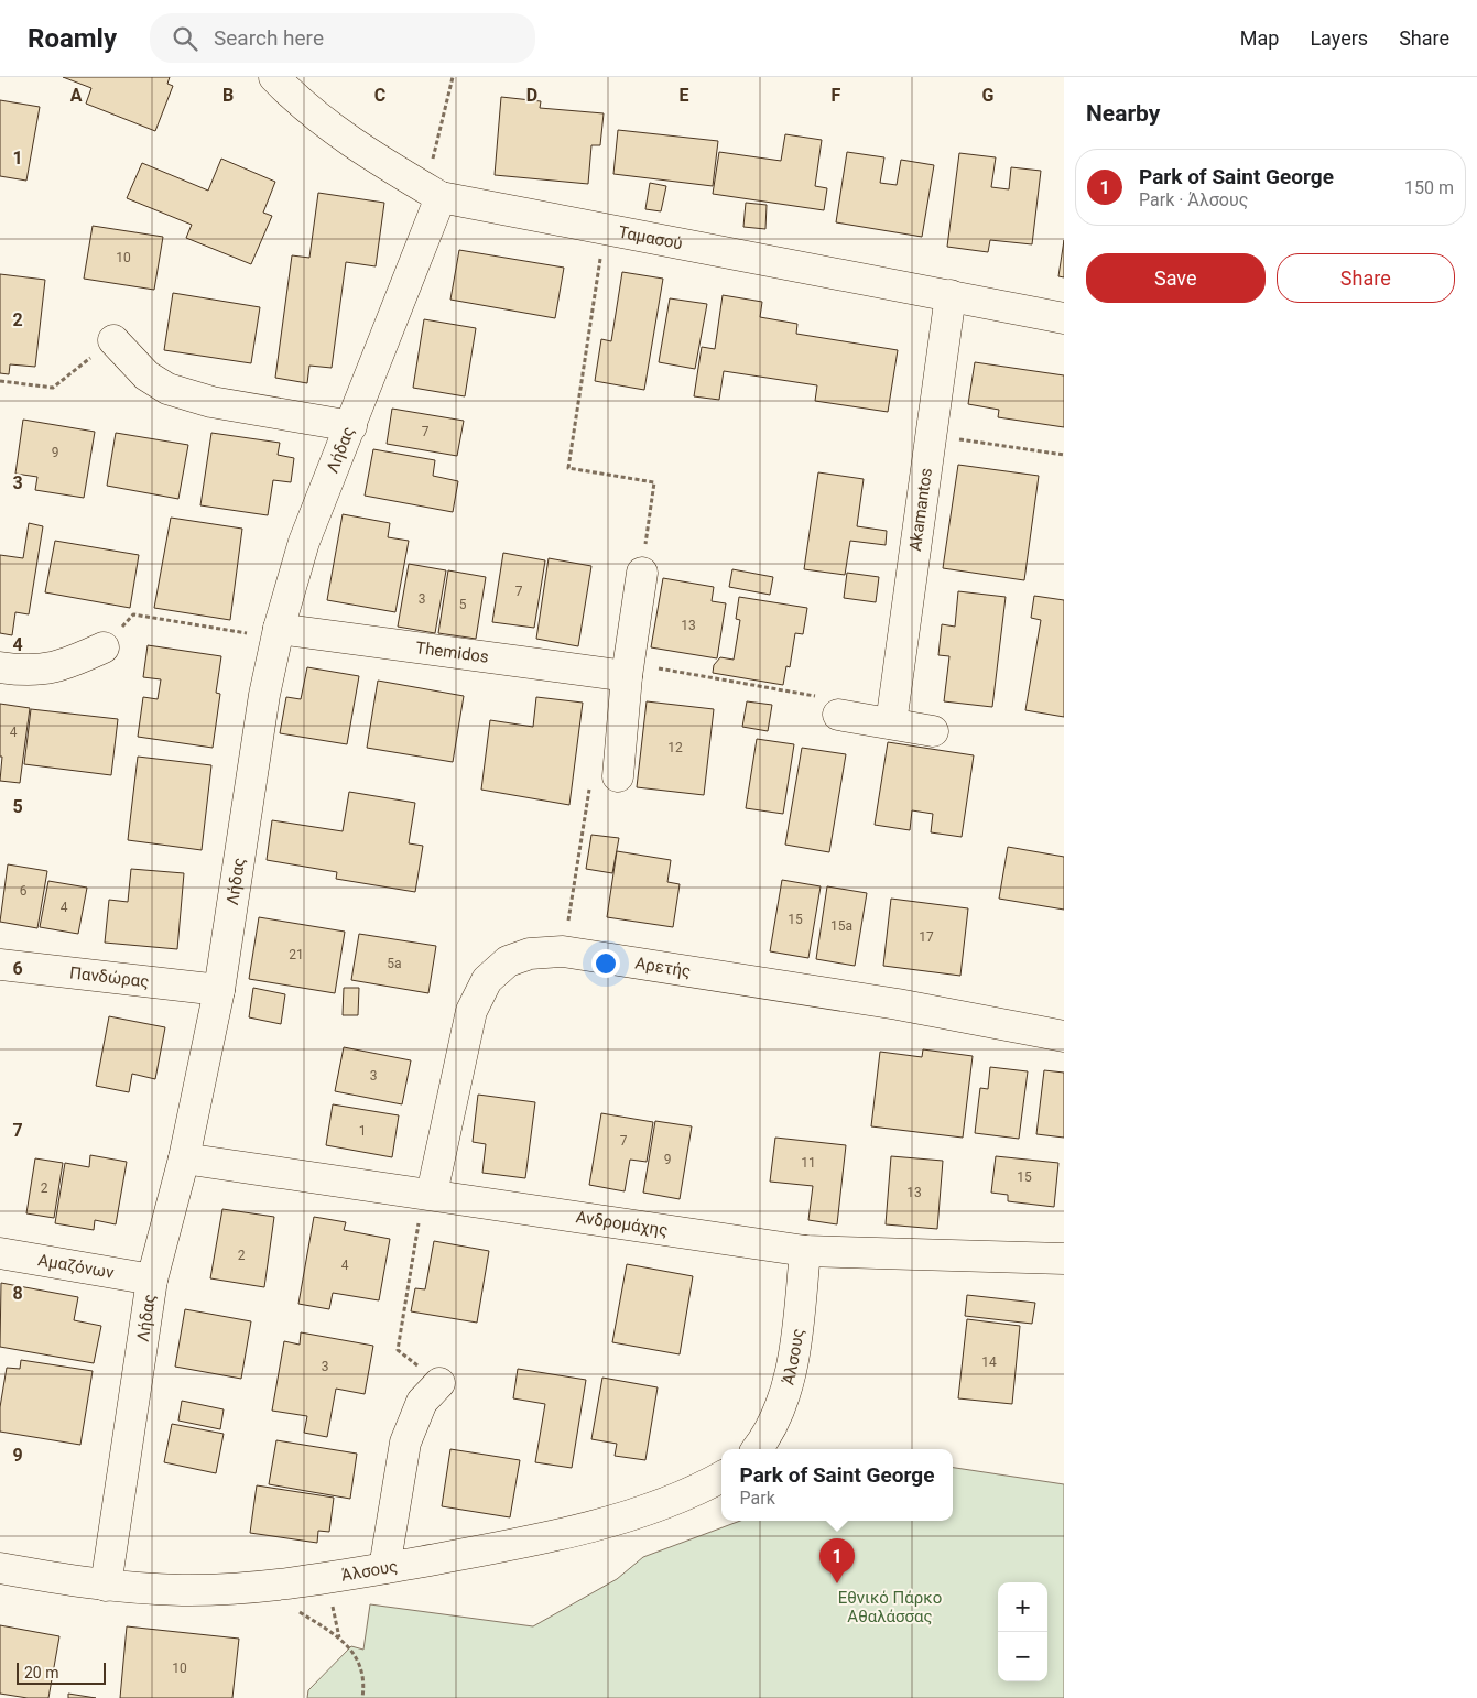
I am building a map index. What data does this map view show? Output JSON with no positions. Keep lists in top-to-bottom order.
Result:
{
  "streets": {
    "street": [
      "Ταμασού",
      "Λήδας",
      "Akamantos",
      "Themidos",
      "Αρετής",
      "Πανδώρας",
      "Ανδρομάχης",
      "Αμαζόνων",
      "Άλσους"
    ]
  },
  "crossings": [
    ["Ταμασού", "Λήδας"],
    ["Ταμασού", "Akamantos"],
    ["Λήδας", "Themidos"],
    ["Λήδας", "Πανδώρας"],
    ["Λήδας", "Ανδρομάχης"],
    ["Λήδας", "Αμαζόνων"],
    ["Λήδας", "Άλσους"],
    ["Αρετής", "Ανδρομάχης"],
    ["Ανδρομάχης", "Άλσους"]
  ],
  "parks": ["Εθνικό Πάρκο Αθαλάσσας"],
  "house_numbers": [
    "10",
    "7",
    "9",
    "7",
    "3",
    "5",
    "13",
    "4",
    "12",
    "6",
    "4",
    "15",
    "15a",
    "17",
    "21",
    "5a",
    "3",
    "1",
    "7",
    "9",
    "11",
    "15",
    "2",
    "13",
    "2",
    "4",
    "14",
    "3",
    "10"
  ],
  "scale_bar": "20 m",
  "page": {
    "header": "Roamly",
    "search": "Search here",
    "nav": ["Map", "Layers", "Share"],
    "heading": "Nearby",
    "list": [
      {
        "mark": "1",
        "name": "Park of Saint George",
        "note": "Park · Άλσους",
        "value": "150 m"
      }
    ],
    "buttons": ["Save", "Share"],
    "popup": ["Park of Saint George", "Park"],
    "pins": "1",
    "map_buttons": ["+", "−"],
    "scale": "20 m"
  },
  "grid": {
    "columns": [
      "A",
      "B",
      "C",
      "D",
      "E",
      "F",
      "G"
    ],
    "rows": [
      "1",
      "2",
      "3",
      "4",
      "5",
      "6",
      "7",
      "8",
      "9"
    ]
  }
}
